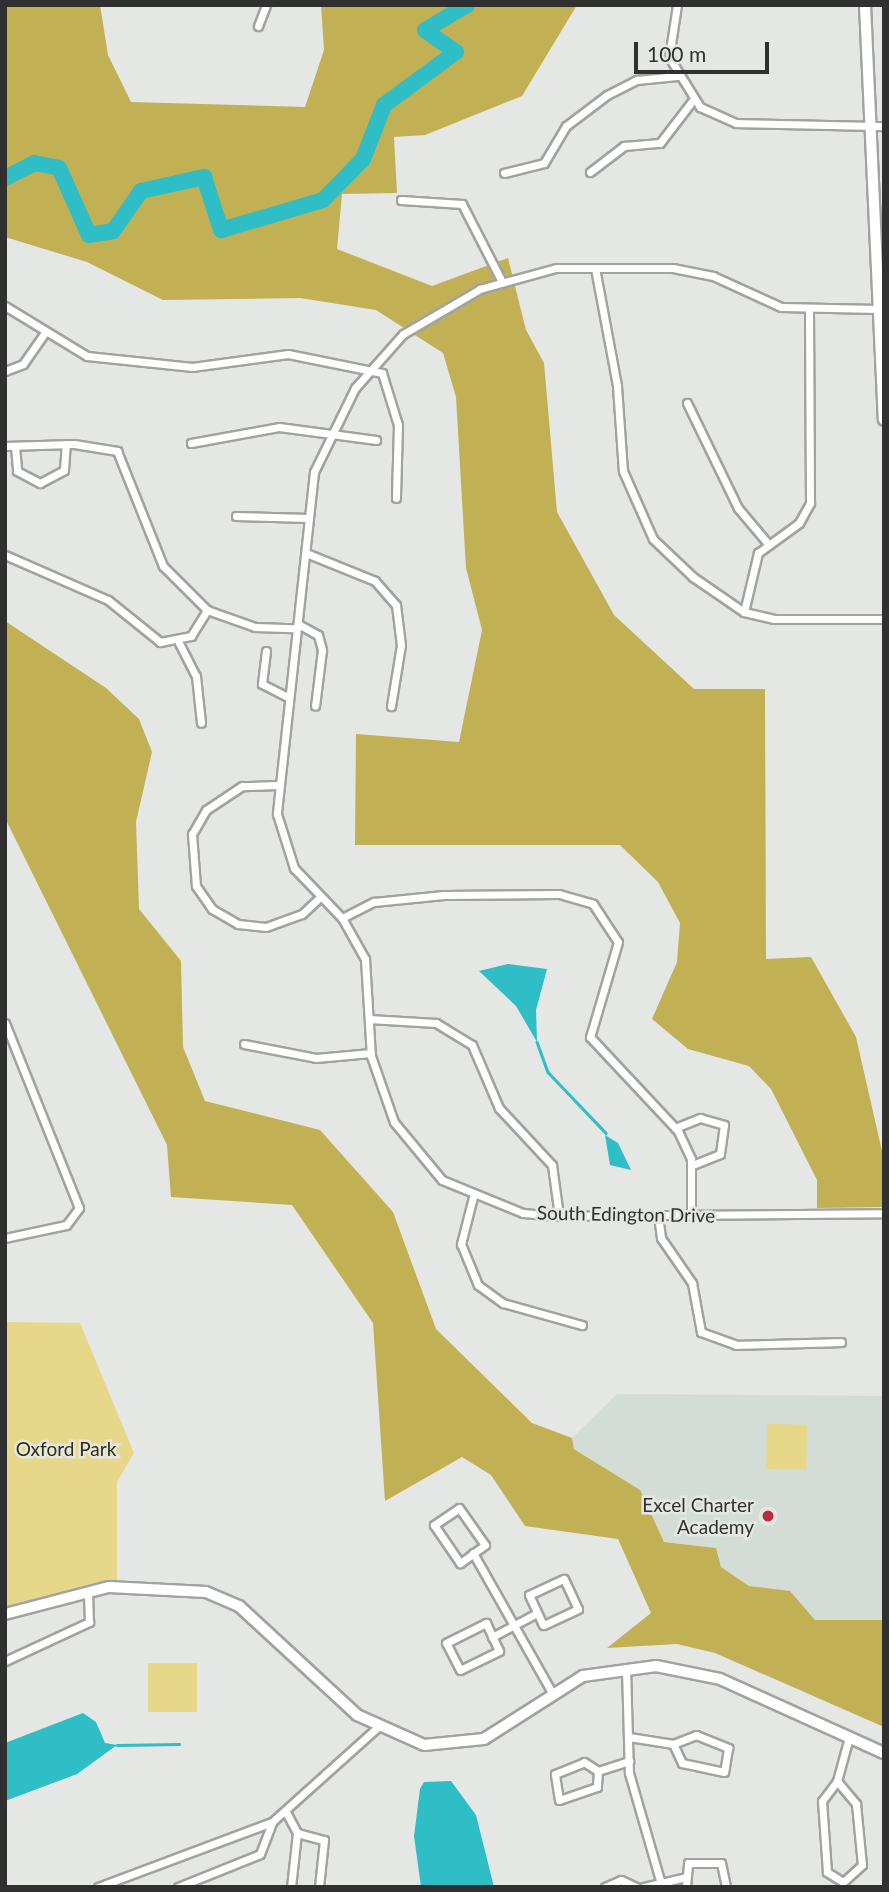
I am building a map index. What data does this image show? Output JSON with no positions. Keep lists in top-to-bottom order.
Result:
{
  "streets": {
    "street": ["South Edington Drive"]
  },
  "parks": ["Oxford Park"],
  "places": ["Excel Charter Academy"],
  "scale_bar": "100 m"
}
